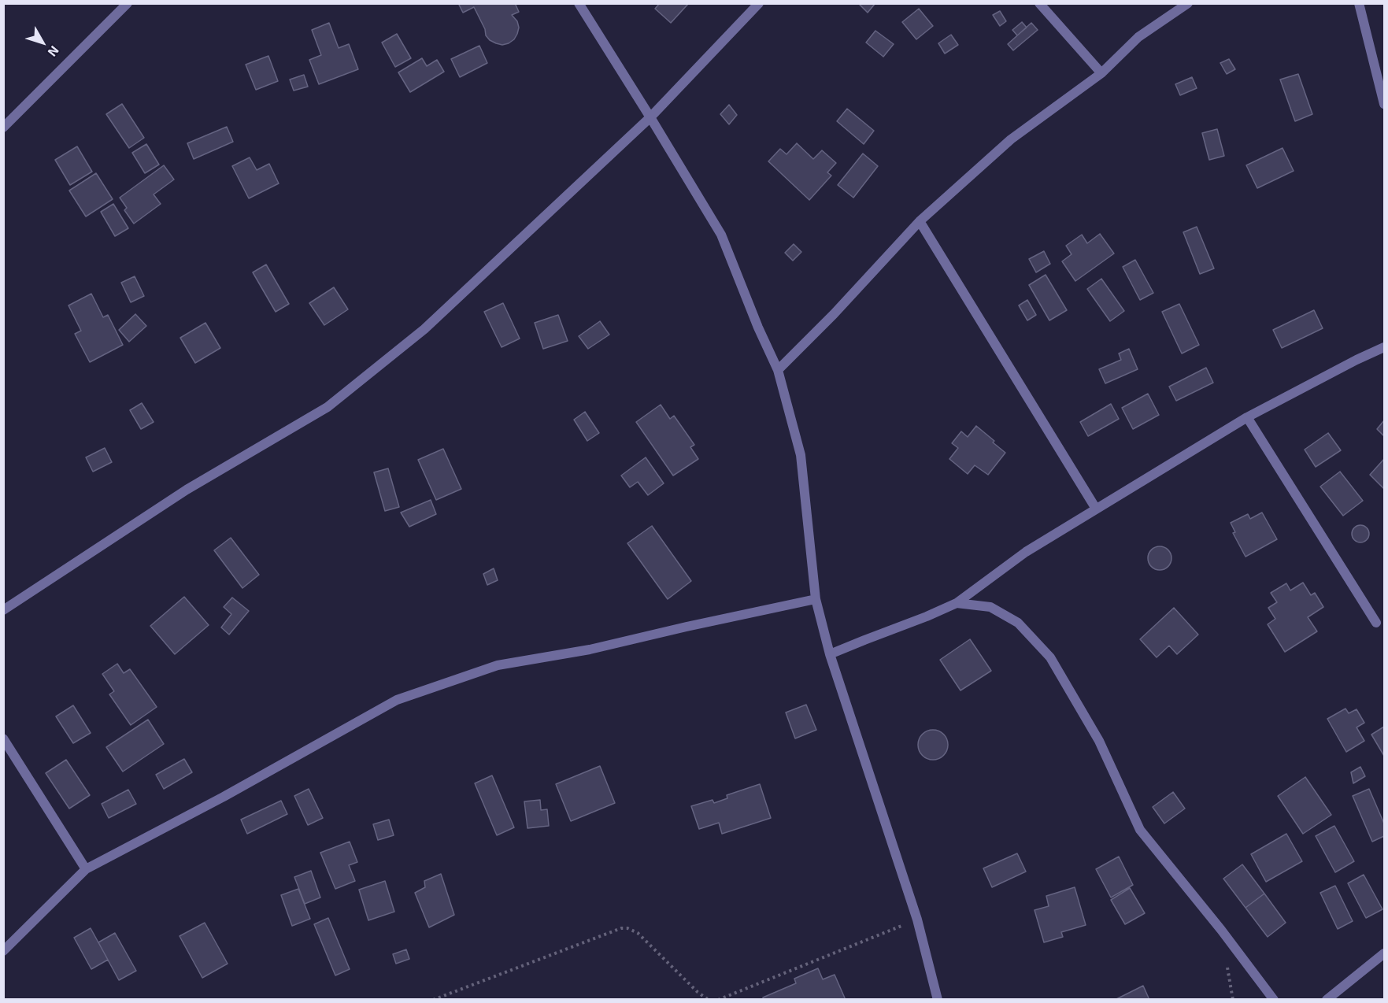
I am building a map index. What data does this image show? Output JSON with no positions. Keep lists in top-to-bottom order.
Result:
{
  "north": "bottom right"
}
